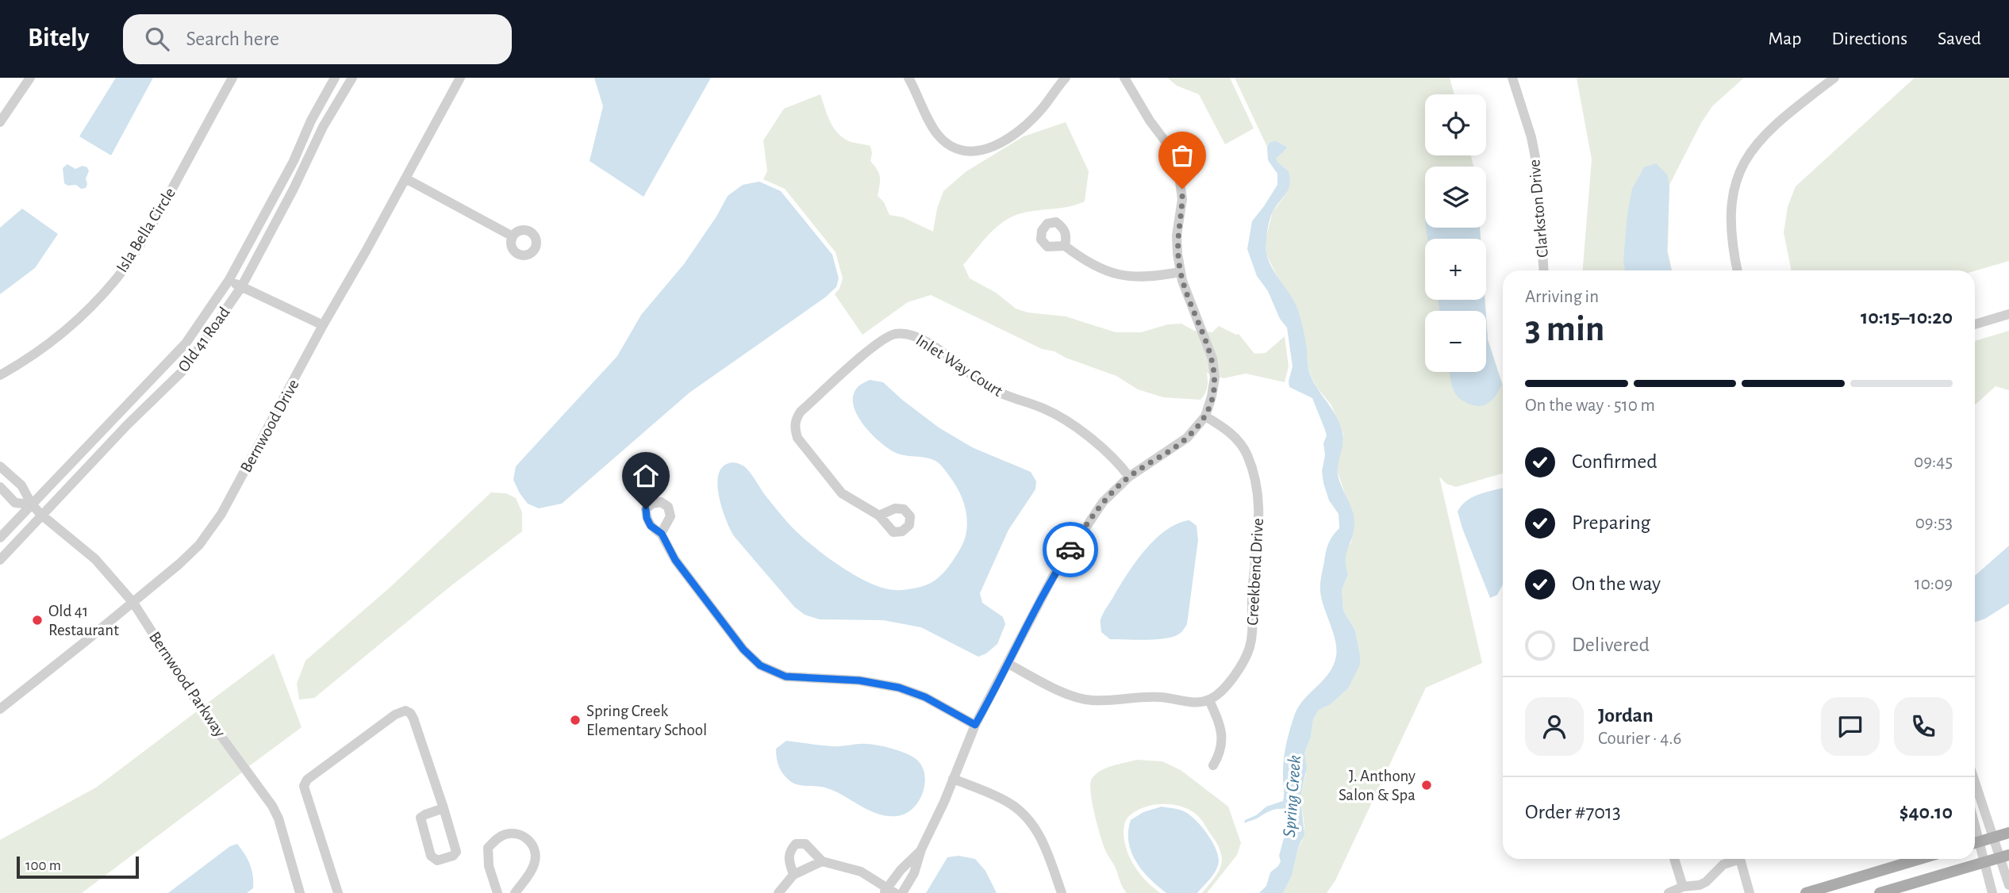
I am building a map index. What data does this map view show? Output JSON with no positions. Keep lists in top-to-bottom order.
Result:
{
  "streets": {
    "street": [
      "Clarkston Drive",
      "Isla Bella Circle",
      "Old 41 Road",
      "Inlet Way Court",
      "Bernwood Drive",
      "Creekbend Drive",
      "Bernwood Parkway"
    ]
  },
  "crossings": [
    ["Old 41 Road", "Bernwood Parkway"],
    ["Bernwood Drive", "Bernwood Parkway"]
  ],
  "water": ["Spring Creek"],
  "places": ["Old 41 Restaurant", "Spring Creek Elementary School", "J. Anthony Salon & Spa"],
  "scale_bar": "100 m",
  "page": {
    "header": "Bitely",
    "search": "Search here",
    "nav": ["Map", "Directions", "Saved"],
    "map_buttons": ["+", "−"],
    "heading": ["3 min", "Arriving in", "10:15–10:20"],
    "panel": [
      "Jordan",
      "Courier · 4.6",
      "Order #7013",
      "$40.10"
    ],
    "bar": "On the way · 510 m",
    "list": [
      ["Confirmed", "09:45"],
      ["Preparing", "09:53"],
      ["On the way", "10:09"],
      "Delivered"
    ],
    "scale": "100 m"
  }
}
